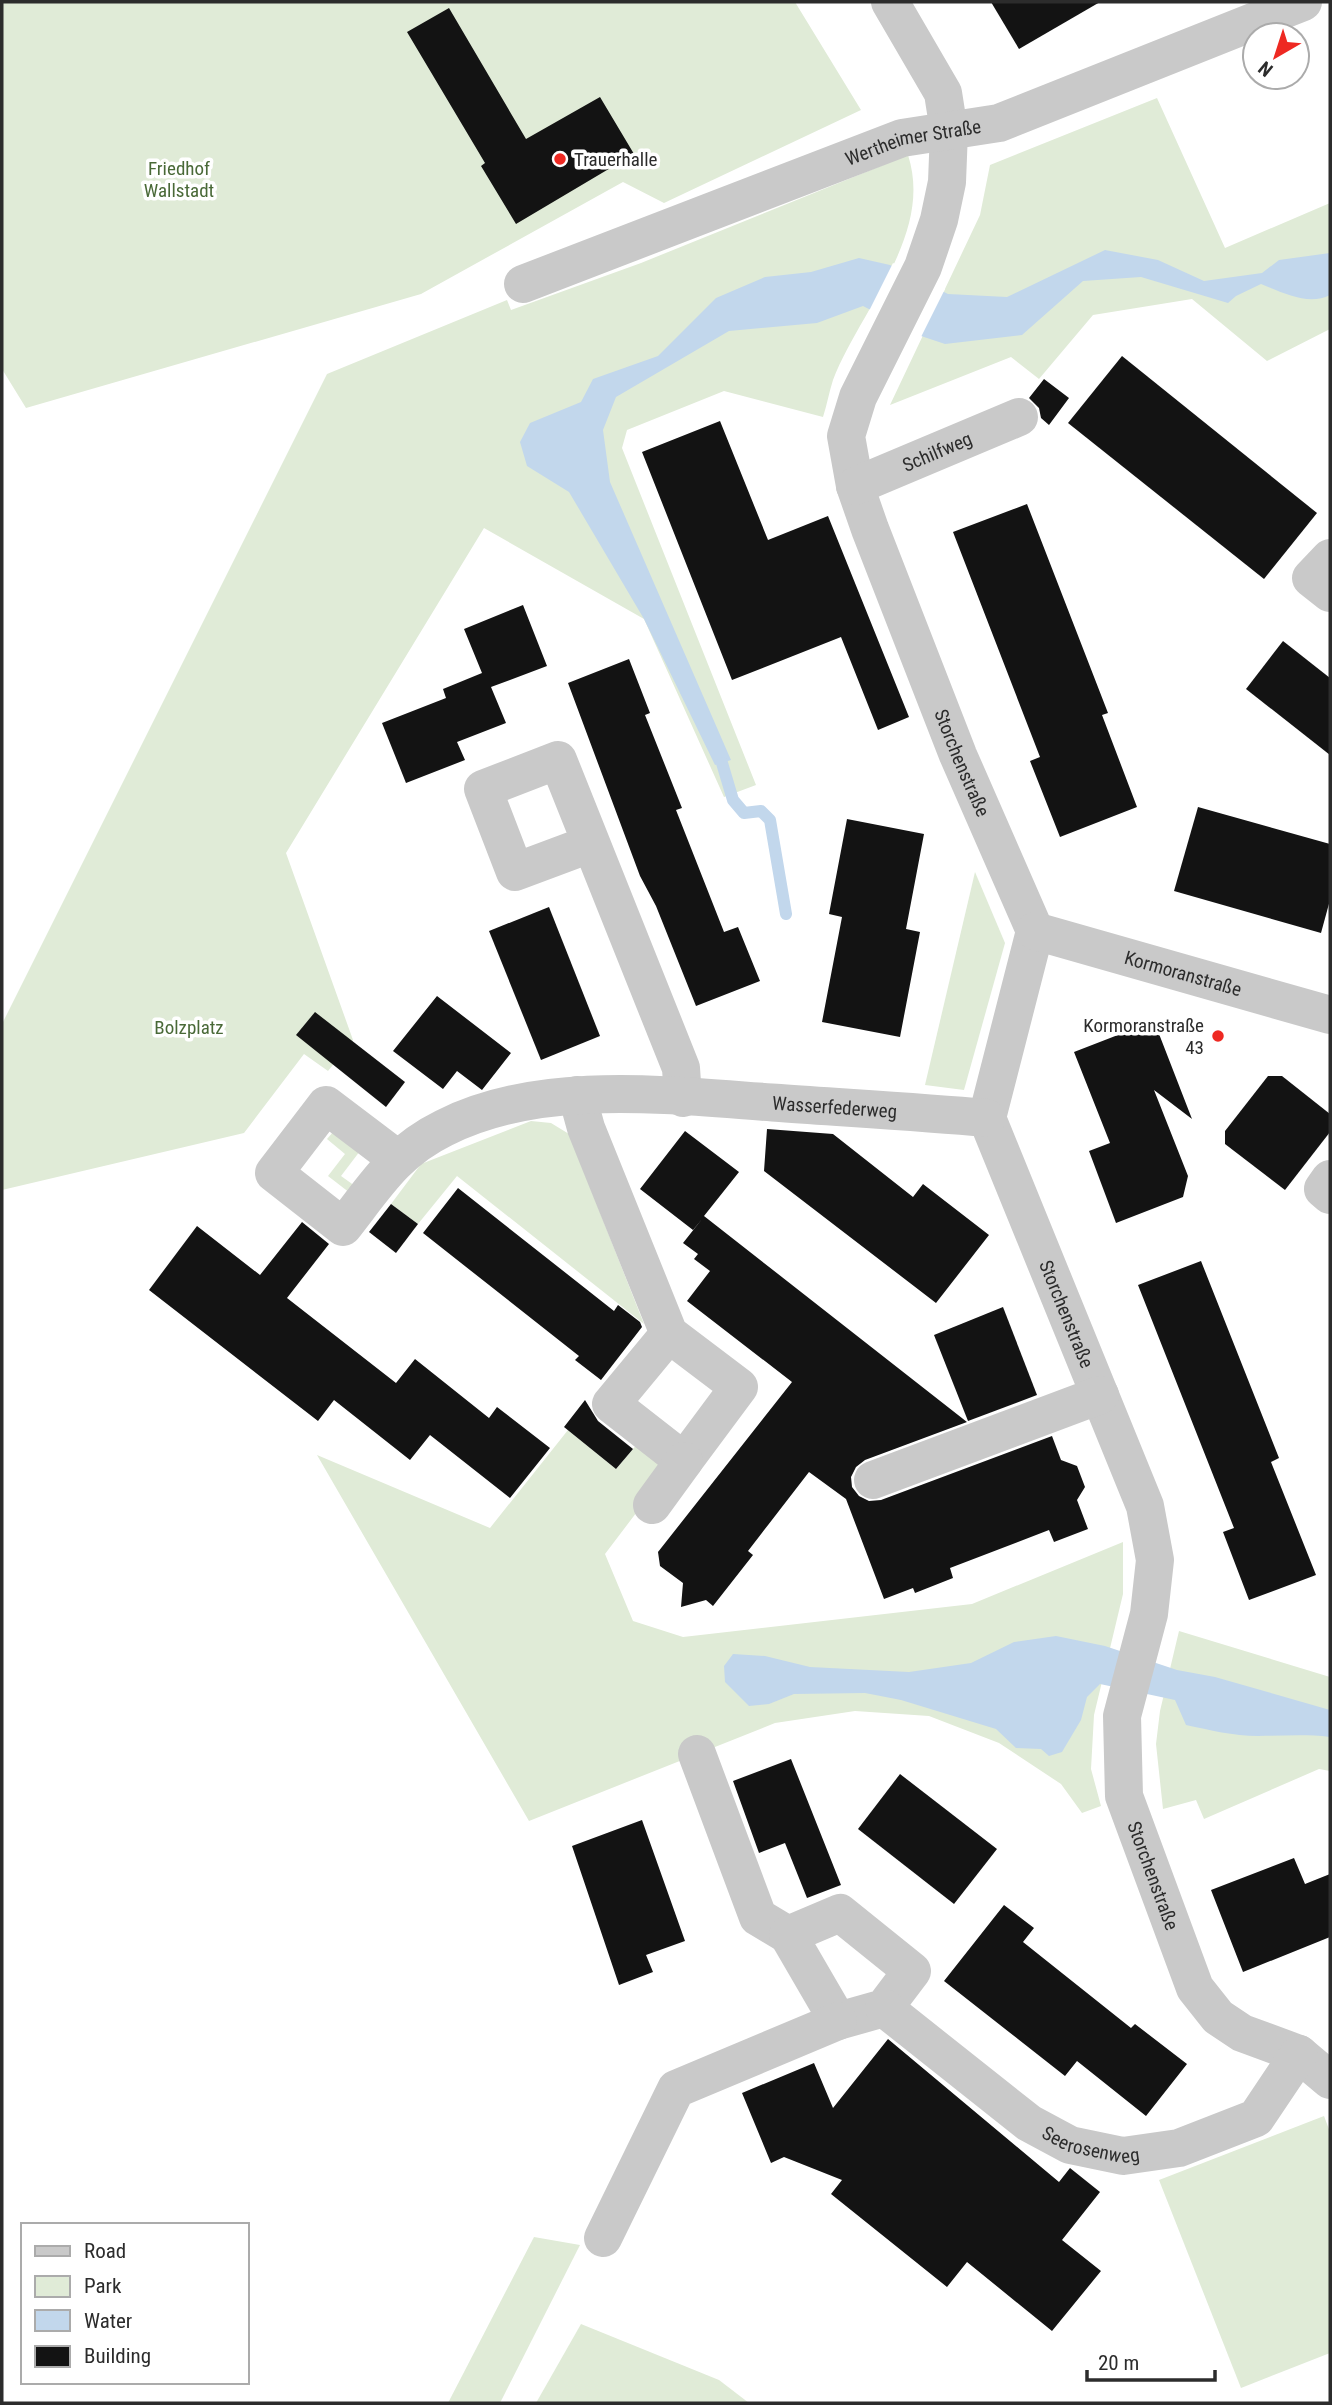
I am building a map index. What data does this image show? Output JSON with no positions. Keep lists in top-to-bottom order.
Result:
{
  "streets": {
    "street": [
      "Wertheimer Straße",
      "Schilfweg",
      "Storchenstraße",
      "Kormoranstraße",
      "Wasserfederweg",
      "Seerosenweg"
    ]
  },
  "crossings": [
    ["Wertheimer Straße", "Storchenstraße"],
    ["Schilfweg", "Storchenstraße"],
    ["Storchenstraße", "Kormoranstraße"],
    ["Storchenstraße", "Wasserfederweg"],
    ["Storchenstraße", "Seerosenweg"]
  ],
  "parks": ["Friedhof Wallstadt", "Bolzplatz"],
  "places": ["Trauerhalle", "Kormoranstraße 43"],
  "legend": [
    "Road",
    "Park",
    "Water",
    "Building"
  ],
  "scale_bar": "20 m",
  "north": "bottom left"
}
